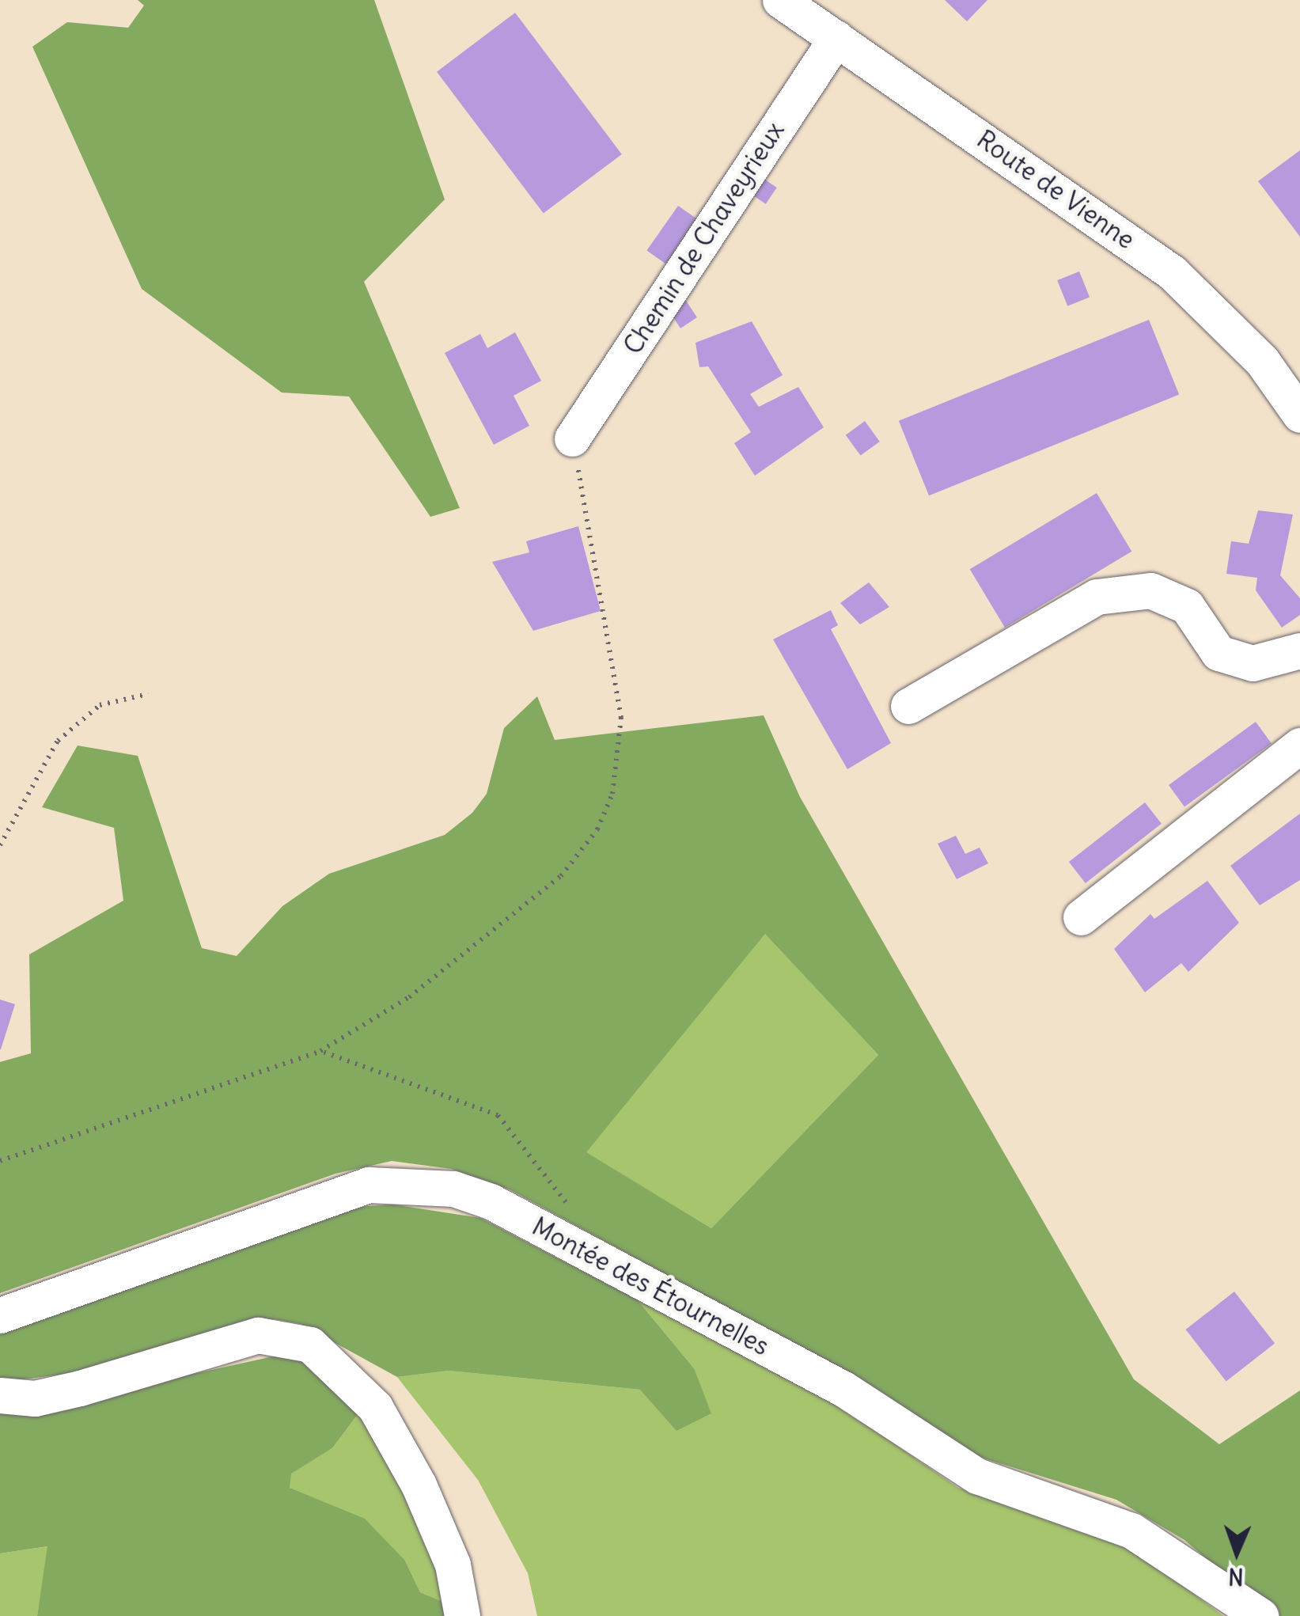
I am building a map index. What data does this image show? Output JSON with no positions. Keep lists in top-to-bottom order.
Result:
{
  "streets": {
    "street": ["Route de Vienne", "Chemin de Chaveyrieux", "Montée des Étournelles"]
  },
  "crossings": [
    ["Route de Vienne", "Chemin de Chaveyrieux"]
  ],
  "north": "bottom"
}
